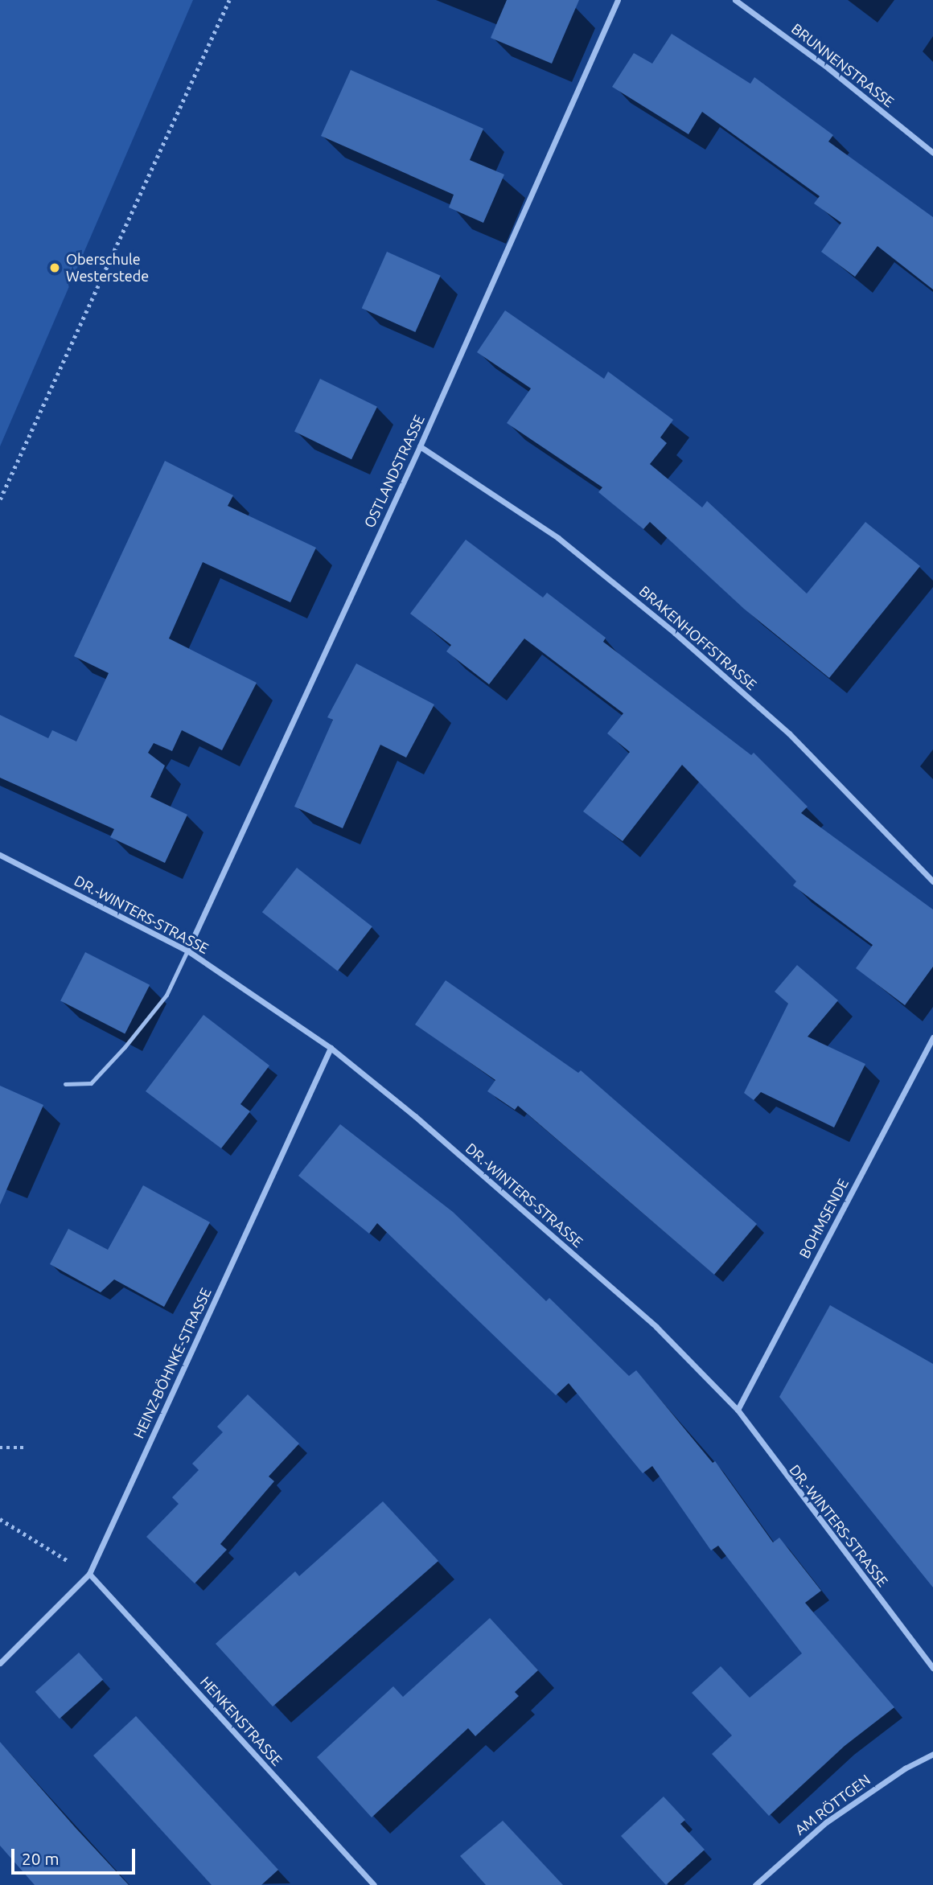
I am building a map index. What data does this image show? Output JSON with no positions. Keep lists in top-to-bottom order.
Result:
{
  "streets": {
    "street": [
      "BRUNNENSTRASSE",
      "OSTLANDSTRASSE",
      "BRAKENHOFFSTRASSE",
      "DR.-WINTERS-STRASSE",
      "BOHMSENDE",
      "HEINZ-BÖHNKE-STRASSE",
      "HENKENSTRASSE",
      "AM RÖTTGEN"
    ]
  },
  "crossings": [
    ["OSTLANDSTRASSE", "BRAKENHOFFSTRASSE"],
    ["OSTLANDSTRASSE", "DR.-WINTERS-STRASSE"],
    ["DR.-WINTERS-STRASSE", "BOHMSENDE"],
    ["DR.-WINTERS-STRASSE", "HEINZ-BÖHNKE-STRASSE"],
    ["HEINZ-BÖHNKE-STRASSE", "HENKENSTRASSE"]
  ],
  "places": ["Oberschule Westerstede"],
  "scale_bar": "20 m"
}
